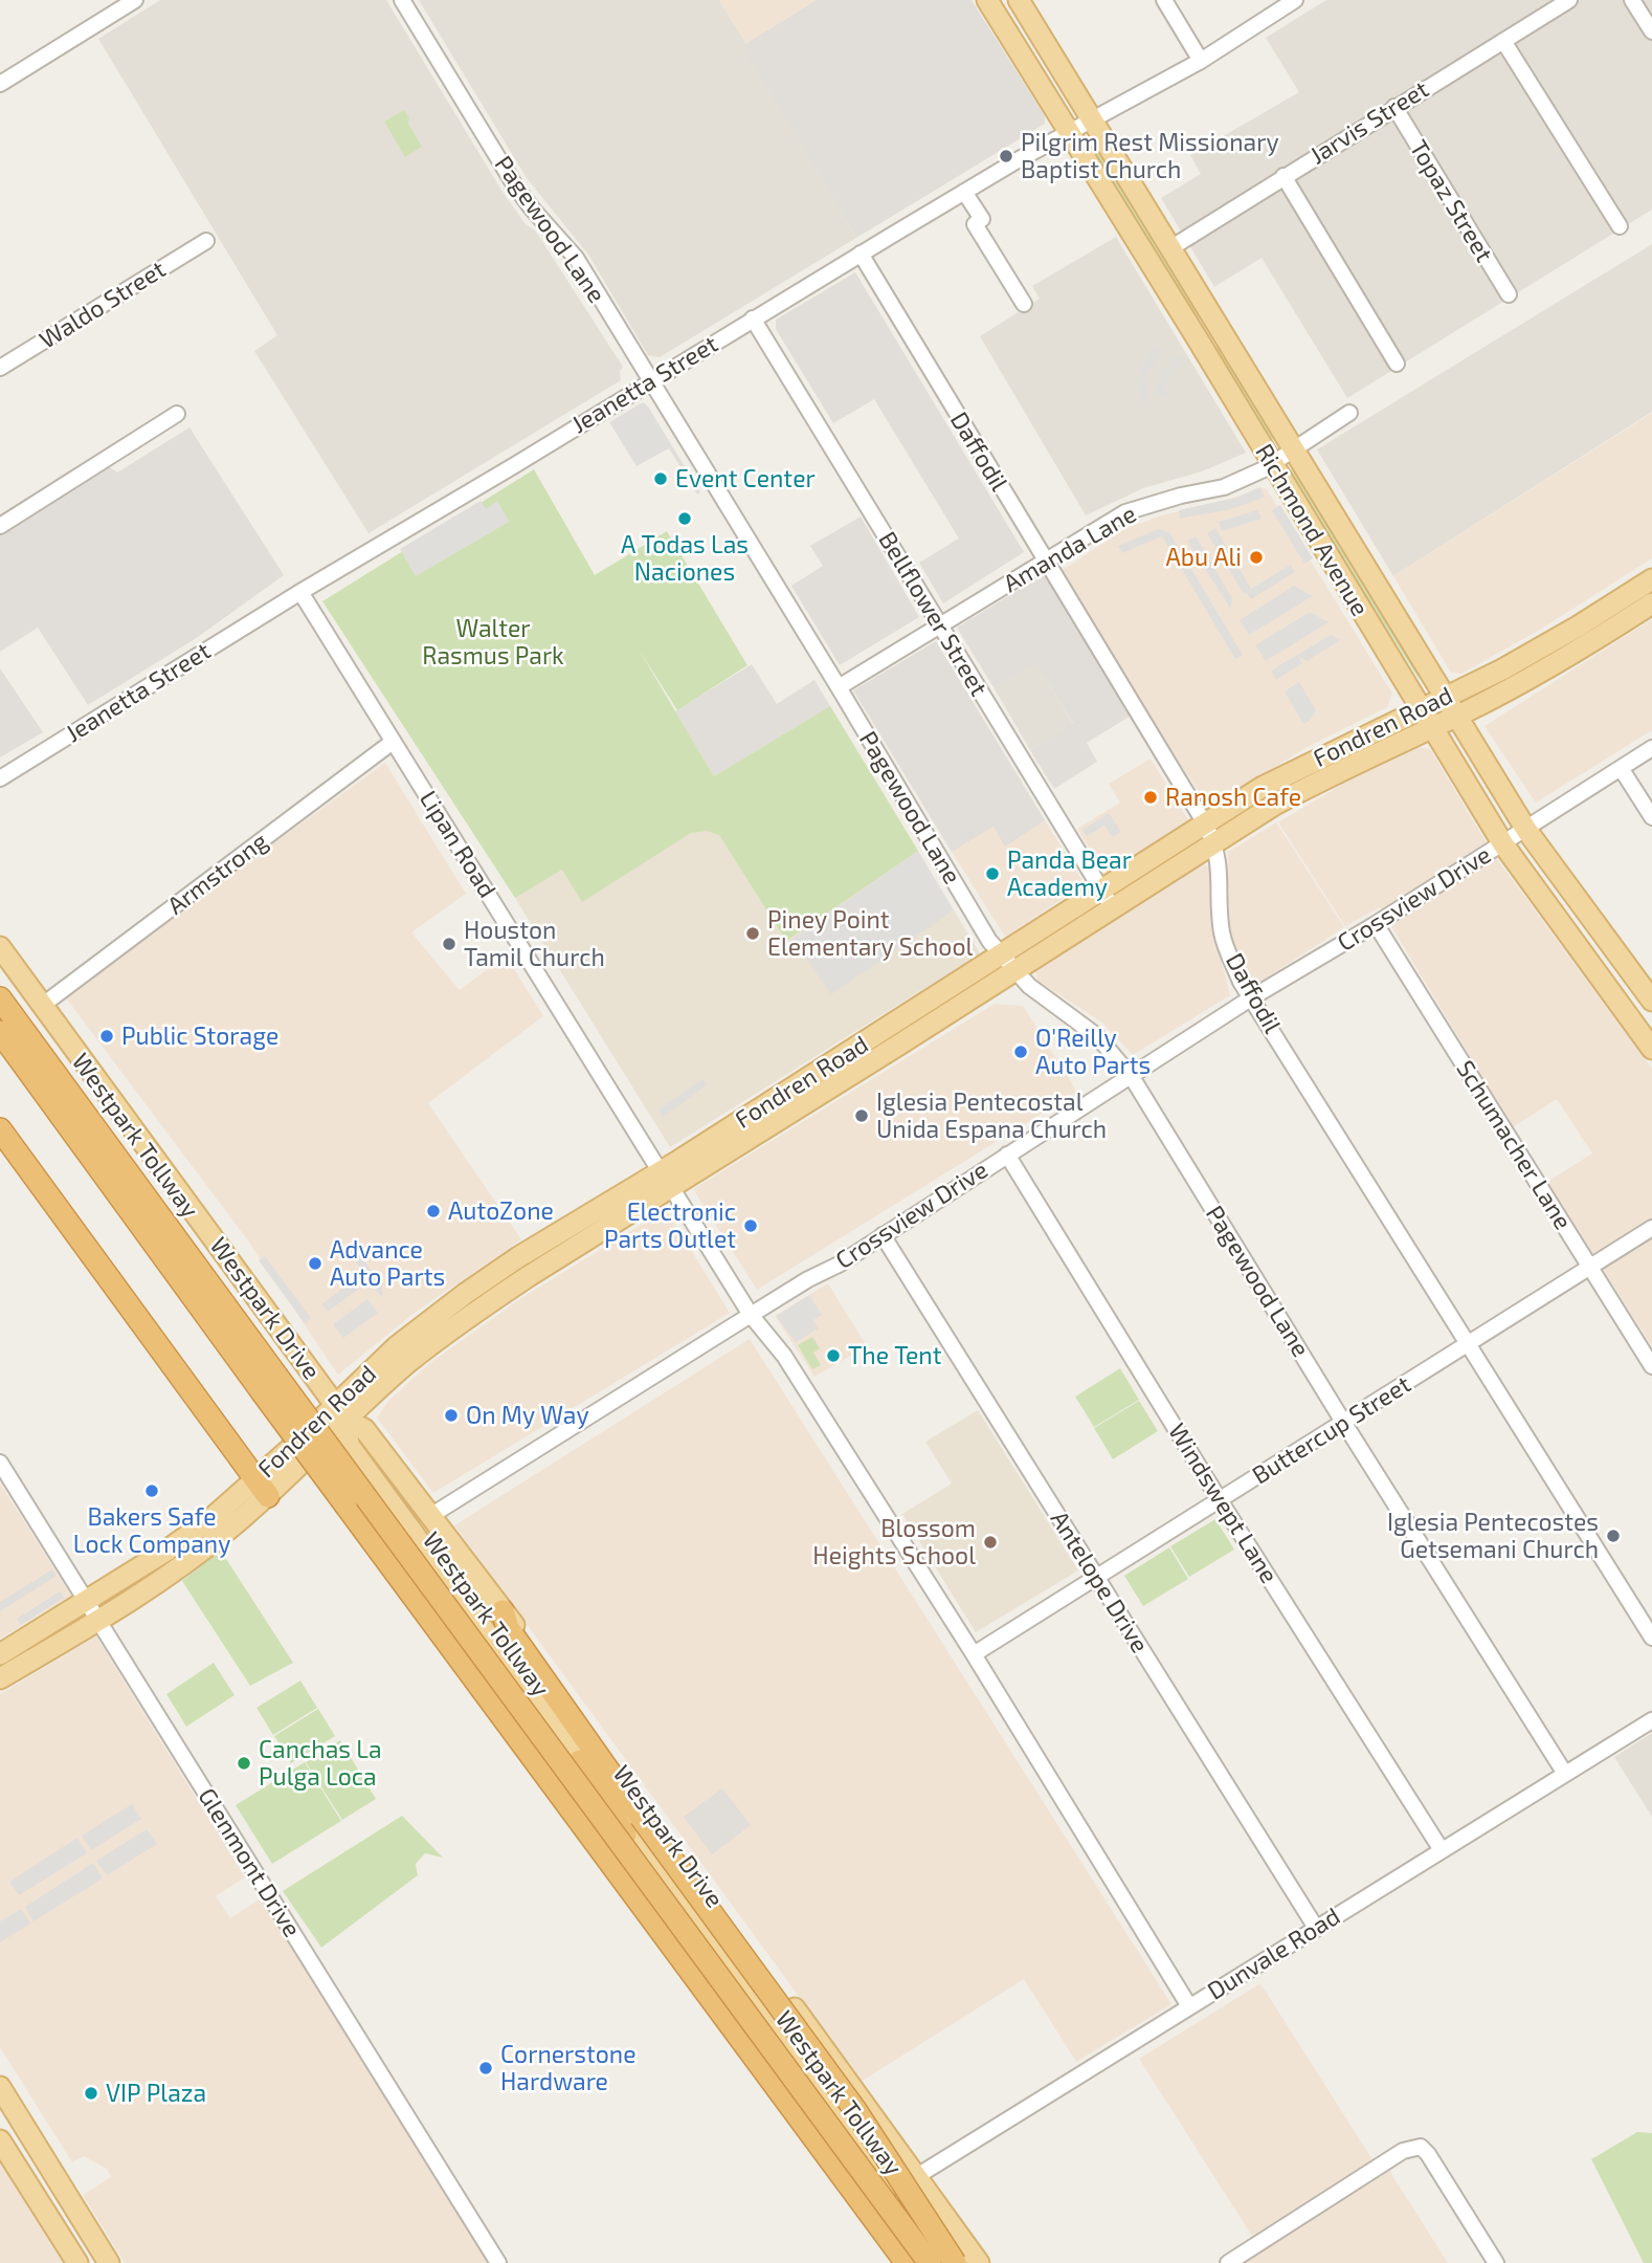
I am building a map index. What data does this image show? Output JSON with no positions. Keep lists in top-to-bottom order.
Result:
{
  "streets": {
    "highway": ["Westpark Tollway"],
    "main road": ["Richmond Avenue", "Fondren Road", "Westpark Drive"],
    "street": [
      "Jarvis Street",
      "Topaz Street",
      "Pagewood Lane",
      "Waldo Street",
      "Jeanetta Street",
      "Daffodil",
      "Amanda Lane",
      "Bellflower Street",
      "Lipan Road",
      "Armstrong",
      "Crossview Drive",
      "Schumacher Lane",
      "Buttercup Street",
      "Windswept Lane",
      "Antelope Drive",
      "Glenmont Drive",
      "Dunvale Road"
    ]
  },
  "crossings": [
    ["Jarvis Street", "Topaz Street"],
    ["Jarvis Street", "Richmond Avenue"],
    ["Pagewood Lane", "Jeanetta Street"],
    ["Pagewood Lane", "Amanda Lane"],
    ["Pagewood Lane", "Fondren Road"],
    ["Pagewood Lane", "Crossview Drive"],
    ["Pagewood Lane", "Buttercup Street"],
    ["Pagewood Lane", "Dunvale Road"],
    ["Jeanetta Street", "Daffodil"],
    ["Jeanetta Street", "Richmond Avenue"],
    ["Jeanetta Street", "Bellflower Street"],
    ["Jeanetta Street", "Lipan Road"],
    ["Daffodil", "Amanda Lane"],
    ["Daffodil", "Fondren Road"],
    ["Daffodil", "Crossview Drive"],
    ["Daffodil", "Buttercup Street"],
    ["Richmond Avenue", "Amanda Lane"],
    ["Richmond Avenue", "Fondren Road"],
    ["Richmond Avenue", "Crossview Drive"],
    ["Amanda Lane", "Bellflower Street"],
    ["Bellflower Street", "Fondren Road"],
    ["Fondren Road", "Lipan Road"],
    ["Fondren Road", "Westpark Drive"],
    ["Fondren Road", "Glenmont Drive"],
    ["Lipan Road", "Armstrong"],
    ["Lipan Road", "Crossview Drive"],
    ["Lipan Road", "Buttercup Street"],
    ["Lipan Road", "Dunvale Road"],
    ["Armstrong", "Westpark Drive"],
    ["Crossview Drive", "Schumacher Lane"],
    ["Crossview Drive", "Westpark Drive"],
    ["Crossview Drive", "Windswept Lane"],
    ["Crossview Drive", "Antelope Drive"],
    ["Schumacher Lane", "Buttercup Street"],
    ["Westpark Drive", "Dunvale Road"],
    ["Buttercup Street", "Windswept Lane"],
    ["Buttercup Street", "Antelope Drive"],
    ["Windswept Lane", "Dunvale Road"],
    ["Antelope Drive", "Dunvale Road"]
  ],
  "parks": ["Walter Rasmus Park"],
  "places": [
    "Pilgrim Rest Missionary Baptist Church",
    "Event Center",
    "A Todas Las Naciones",
    "Abu Ali",
    "Ranosh Cafe",
    "Panda Bear Academy",
    "Piney Point Elementary School",
    "Houston Tamil Church",
    "Public Storage",
    "O'Reilly Auto Parts",
    "Iglesia Pentecostal Unida Espana Church",
    "AutoZone",
    "Electronic Parts Outlet",
    "Advance Auto Parts",
    "The Tent",
    "On My Way",
    "Bakers Safe Lock Company",
    "Iglesia Pentecostes Getsemani Church",
    "Blossom Heights School",
    "Canchas La Pulga Loca",
    "Cornerstone Hardware",
    "VIP Plaza"
  ]
}
